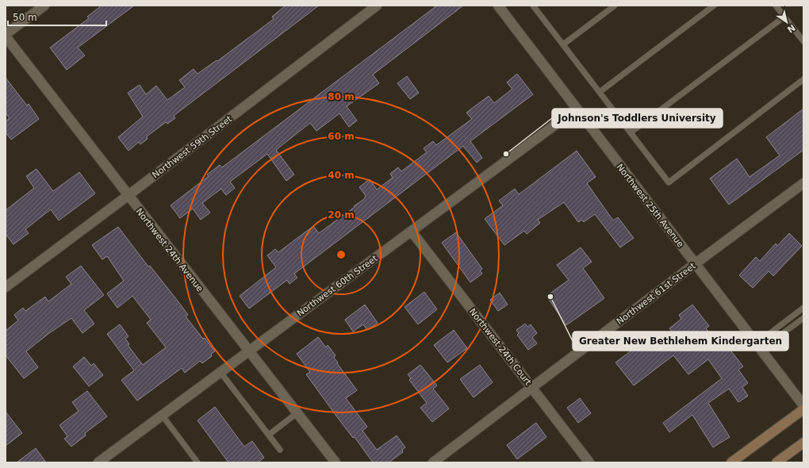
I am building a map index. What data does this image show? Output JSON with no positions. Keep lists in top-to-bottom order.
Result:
{
  "streets": {
    "street": [
      "Northwest 59th Street",
      "Northwest 25th Avenue",
      "Northwest 24th Avenue",
      "Northwest 60th Street",
      "Northwest 61st Street",
      "Northwest 24th Court"
    ]
  },
  "crossings": [
    ["Northwest 59th Street", "Northwest 24th Avenue"],
    ["Northwest 25th Avenue", "Northwest 60th Street"],
    ["Northwest 25th Avenue", "Northwest 61st Street"],
    ["Northwest 24th Avenue", "Northwest 60th Street"],
    ["Northwest 60th Street", "Northwest 24th Court"],
    ["Northwest 61st Street", "Northwest 24th Court"]
  ],
  "places": ["Johnson's Toddlers University", "Greater New Bethlehem Kindergarten"],
  "scale_bar": "50 m",
  "north": "bottom right",
  "rings": [
    "80 m",
    "60 m",
    "40 m",
    "20 m"
  ]
}
